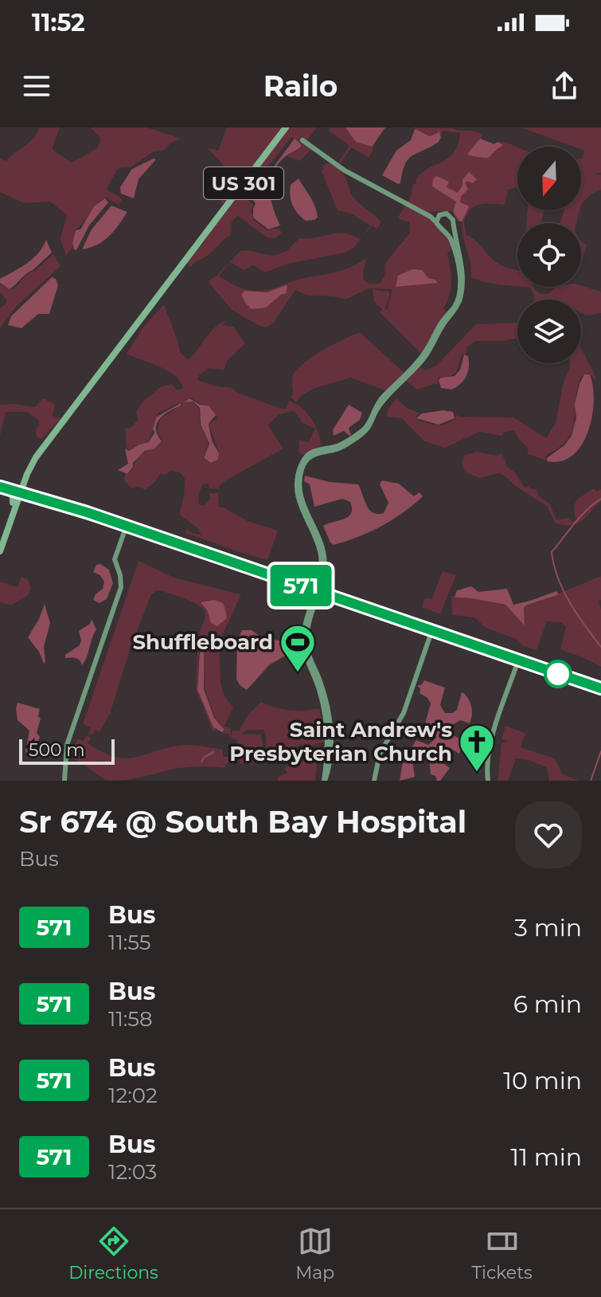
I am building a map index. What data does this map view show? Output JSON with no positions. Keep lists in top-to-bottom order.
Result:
{
  "streets": {
    "main road": ["US 301"]
  },
  "places": {
    "sports": ["Shuffleboard"],
    "church": ["Saint Andrew's Presbyterian Church"]
  },
  "lines": ["bus line 571"],
  "scale_bar": "500 m",
  "north": "bottom",
  "page": {
    "status": "11:52",
    "header": "Railo",
    "on_map": "571",
    "scale": "500 m",
    "heading": ["Sr 674 @ South Bay Hospital", "Bus"],
    "list": [
      {
        "mark": "571",
        "name": "Bus",
        "note": "11:55",
        "value": "3 min"
      },
      {
        "mark": "571",
        "name": "Bus",
        "note": "11:58",
        "value": "6 min"
      },
      {
        "mark": "571",
        "name": "Bus",
        "note": "12:02",
        "value": "10 min"
      },
      {
        "mark": "571",
        "name": "Bus",
        "note": "12:03",
        "value": "11 min"
      }
    ],
    "tabs": ["Directions", "Map", "Tickets"]
  }
}
